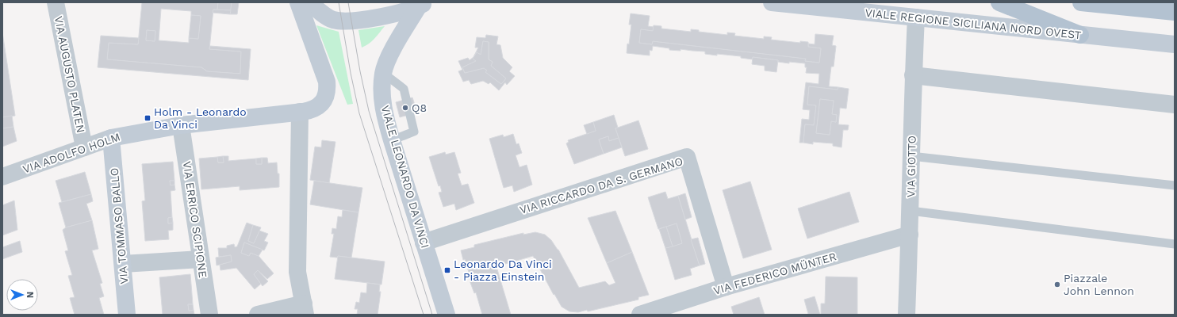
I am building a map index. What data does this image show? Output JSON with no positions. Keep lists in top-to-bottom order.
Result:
{
  "streets": {
    "street": [
      "VIALE REGIONE SICILIANA NORD OVEST",
      "VIA AUGUSTO PLATEN",
      "VIA ADOLFO HOLM",
      "VIA GIOTTO",
      "VIALE LEONARDO DA VINCI",
      "VIA RICCARDO DA S. GERMANO",
      "VIA ERRICO SCIPIONE",
      "VIA TOMMASO BALLO",
      "VIA FEDERICO MÜNTER"
    ]
  },
  "crossings": [
    ["VIALE REGIONE SICILIANA NORD OVEST", "VIA GIOTTO"],
    ["VIA AUGUSTO PLATEN", "VIA ADOLFO HOLM"],
    ["VIA ADOLFO HOLM", "VIA ERRICO SCIPIONE"],
    ["VIA ADOLFO HOLM", "VIA TOMMASO BALLO"],
    ["VIA GIOTTO", "VIA FEDERICO MÜNTER"],
    ["VIALE LEONARDO DA VINCI", "VIA RICCARDO DA S. GERMANO"],
    ["VIA RICCARDO DA S. GERMANO", "VIA FEDERICO MÜNTER"]
  ],
  "places": {
    "other": ["Q8", "Piazzale John Lennon"],
    "transit": ["Holm - Leonardo Da Vinci", "Leonardo Da Vinci - Piazza Einstein"]
  },
  "north": "right"
}
